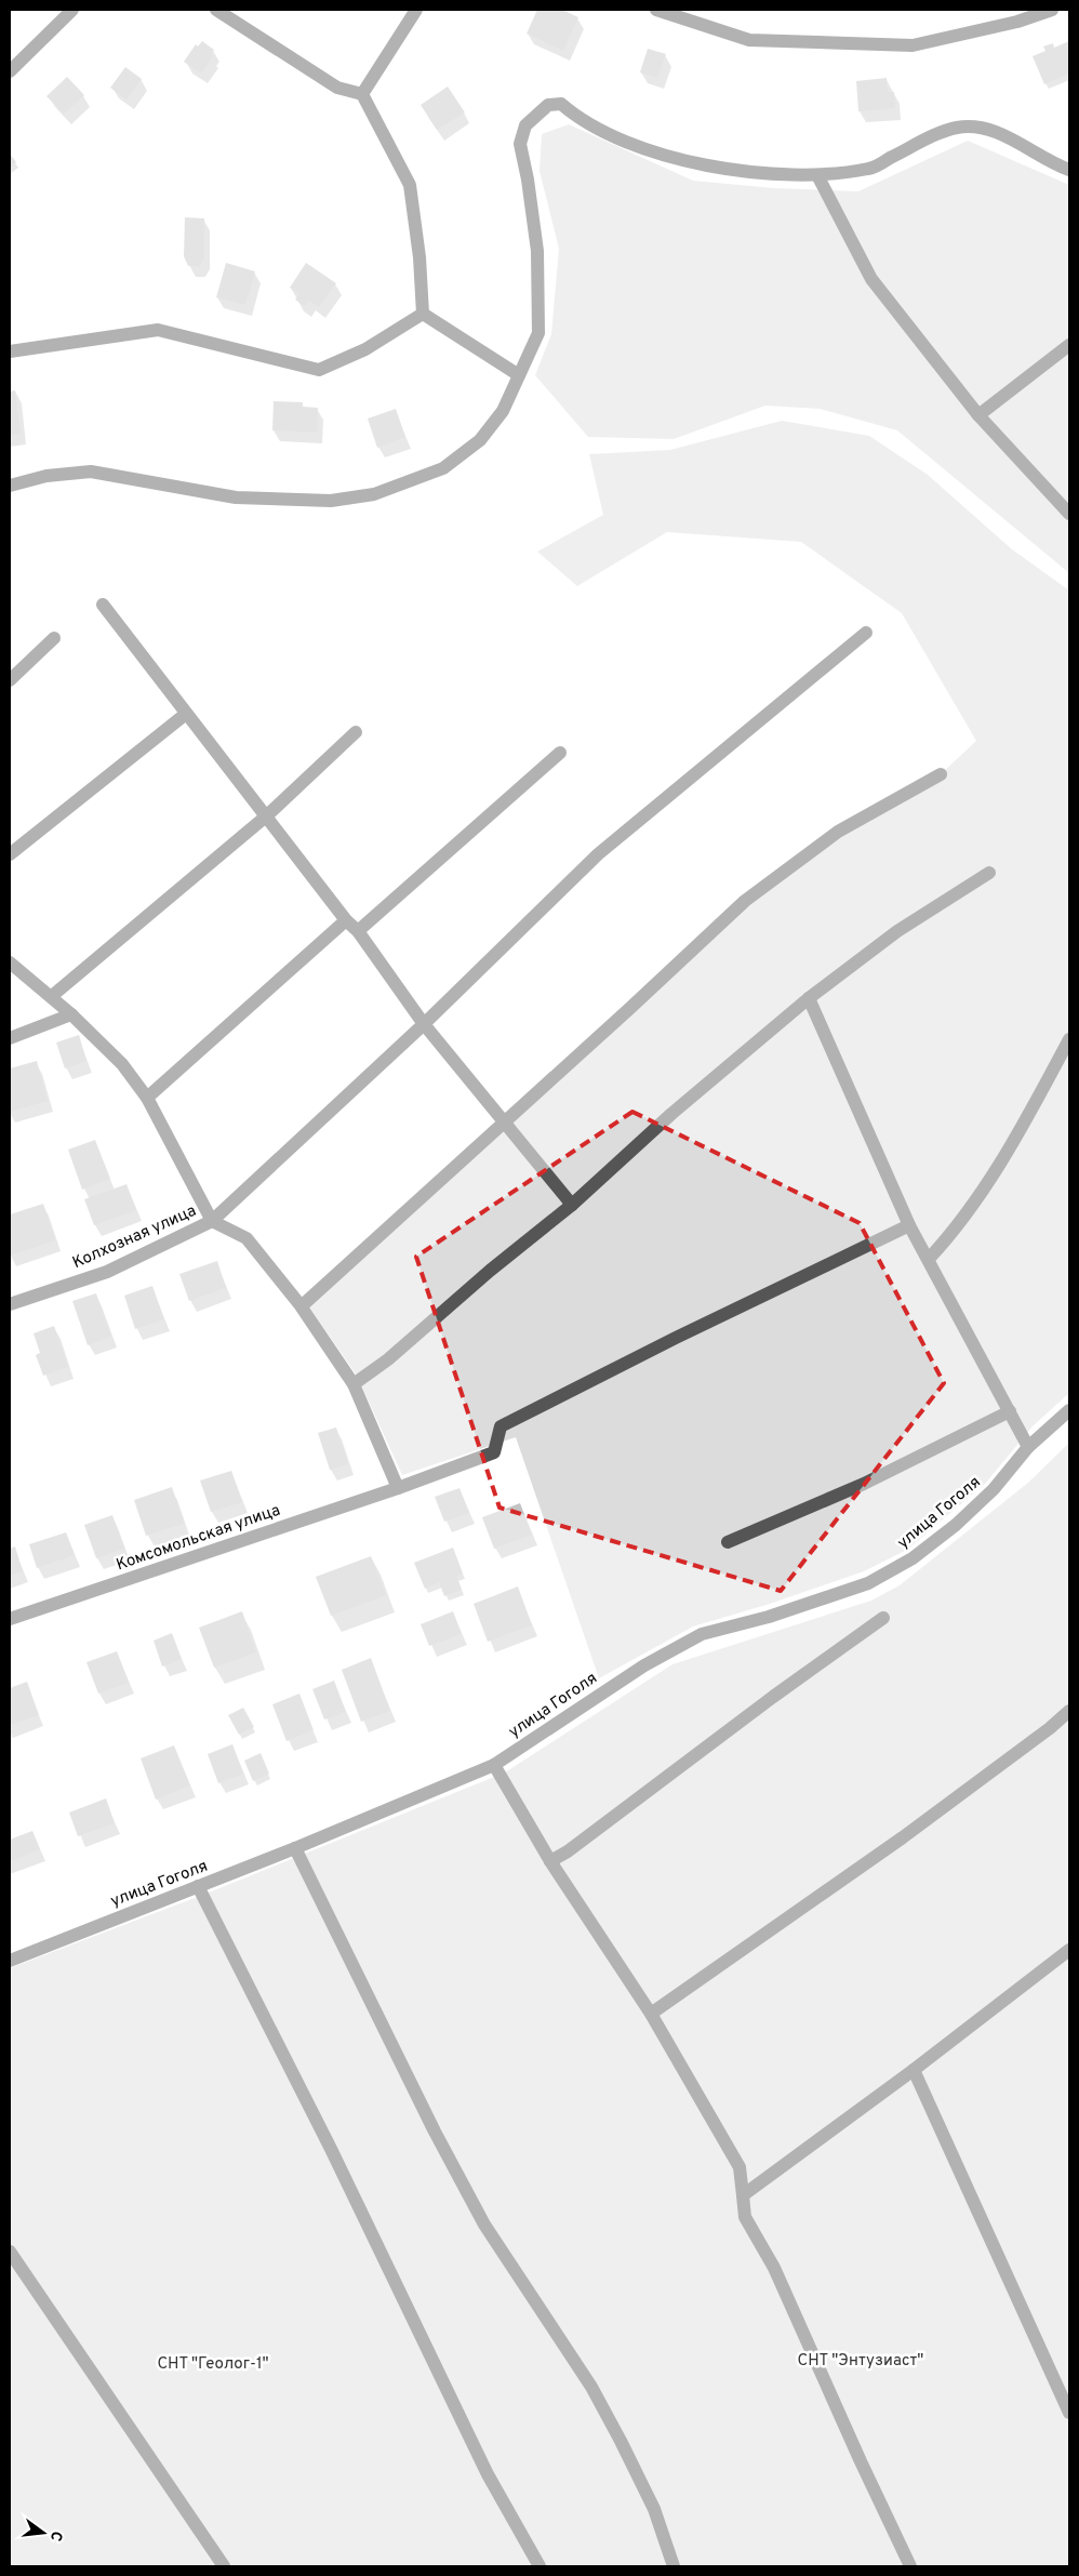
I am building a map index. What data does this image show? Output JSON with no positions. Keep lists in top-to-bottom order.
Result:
{
  "streets": {
    "street": ["Колхозная улица", "улица Гоголя", "Комсомольская улица"]
  },
  "parks": ["СНТ \"Энтузиаст\"", "СНТ \"Геолог-1\""],
  "north": "right"
}
